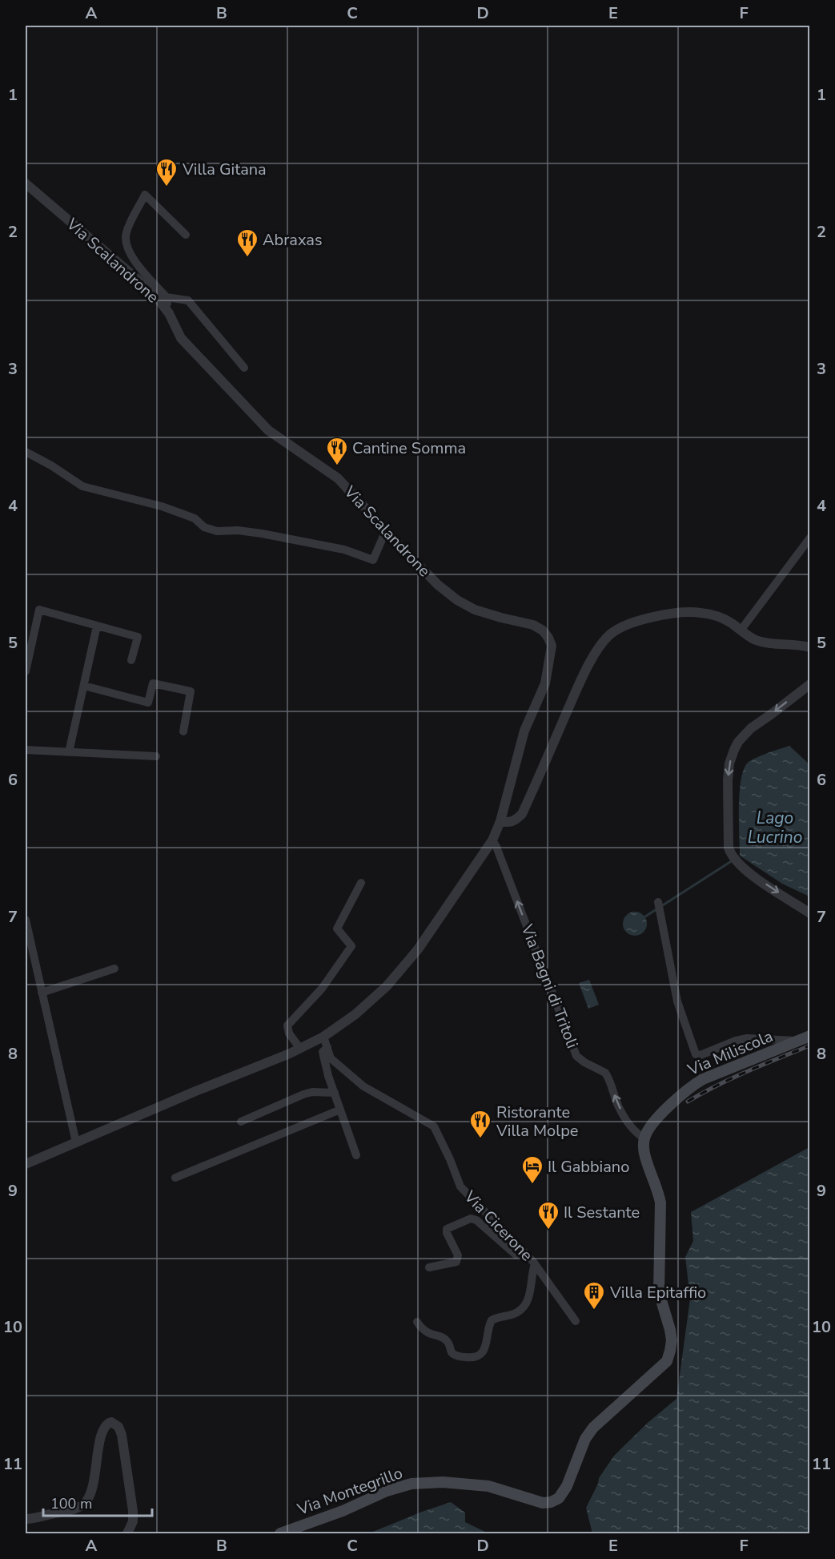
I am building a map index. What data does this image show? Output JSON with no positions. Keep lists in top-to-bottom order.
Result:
{
  "streets": {
    "main road": ["Via Miliscola", "Via Montegrillo"],
    "street": ["Via Scalandrone", "Via Bagni di Tritoli", "Via Cicerone"]
  },
  "crossings": [
    ["Via Bagni di Tritoli", "Via Miliscola"],
    ["Via Bagni di Tritoli", "Via Montegrillo"],
    ["Via Miliscola", "Via Montegrillo"]
  ],
  "one_way": ["Via Bagni di Tritoli"],
  "water": ["Lago Lucrino"],
  "places": {
    "restaurant": [
      "Villa Gitana",
      "Abraxas",
      "Cantine Somma",
      "Ristorante Villa Molpe",
      "Il Sestante"
    ],
    "hotel": ["Il Gabbiano"],
    "building": ["Villa Epitaffio"]
  },
  "scale_bar": "100 m",
  "grid": {
    "columns": [
      "A",
      "B",
      "C",
      "D",
      "E",
      "F"
    ],
    "rows": [
      "1",
      "2",
      "3",
      "4",
      "5",
      "6",
      "7",
      "8",
      "9",
      "10",
      "11"
    ]
  }
}
